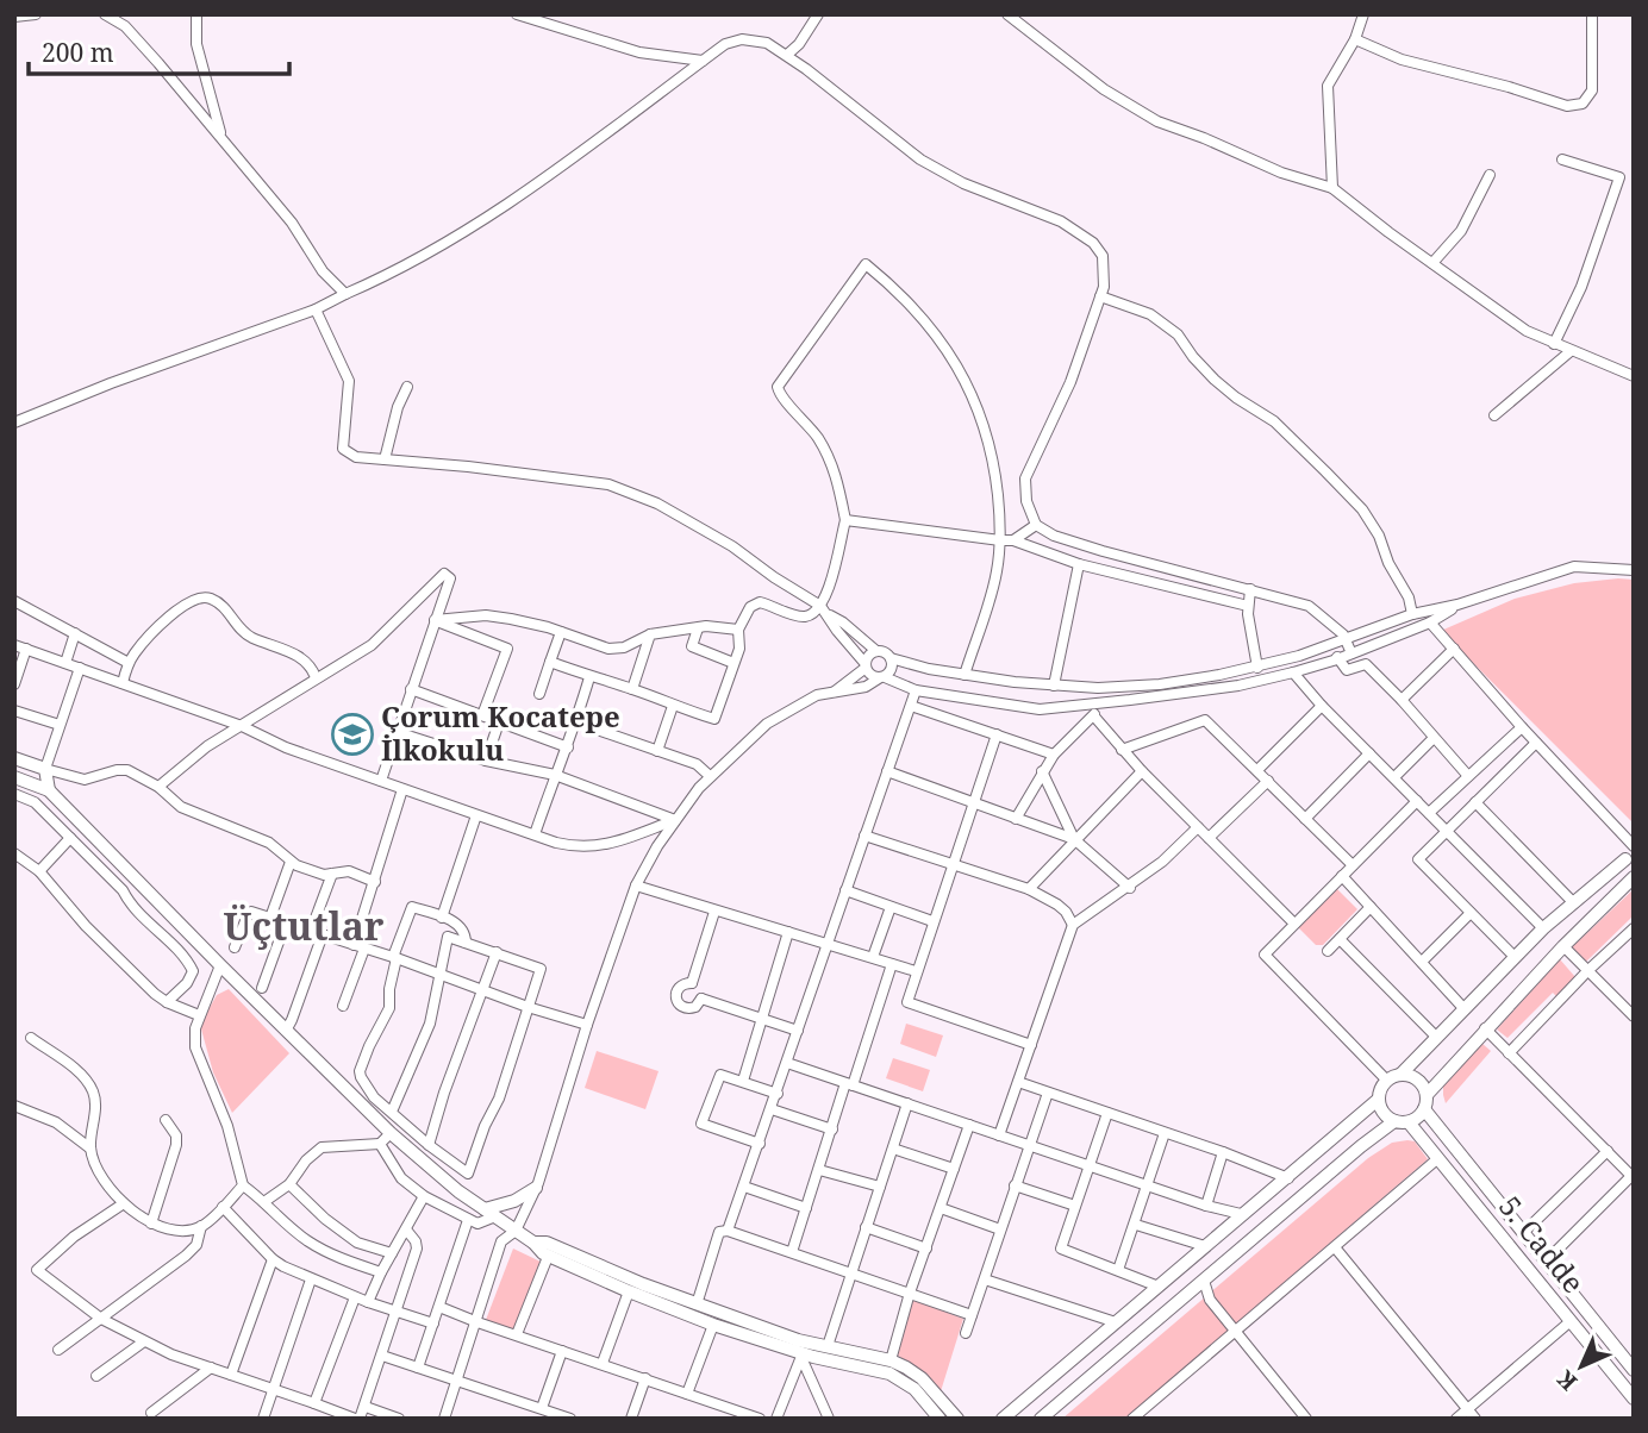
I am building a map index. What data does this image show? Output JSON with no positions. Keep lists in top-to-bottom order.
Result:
{
  "streets": {
    "street": ["5. Cadde"]
  },
  "districts": ["Üçtutlar"],
  "places": {
    "school or university": ["Çorum Kocatepe İlkokulu"]
  },
  "scale_bar": "200 m",
  "north": "bottom left"
}
